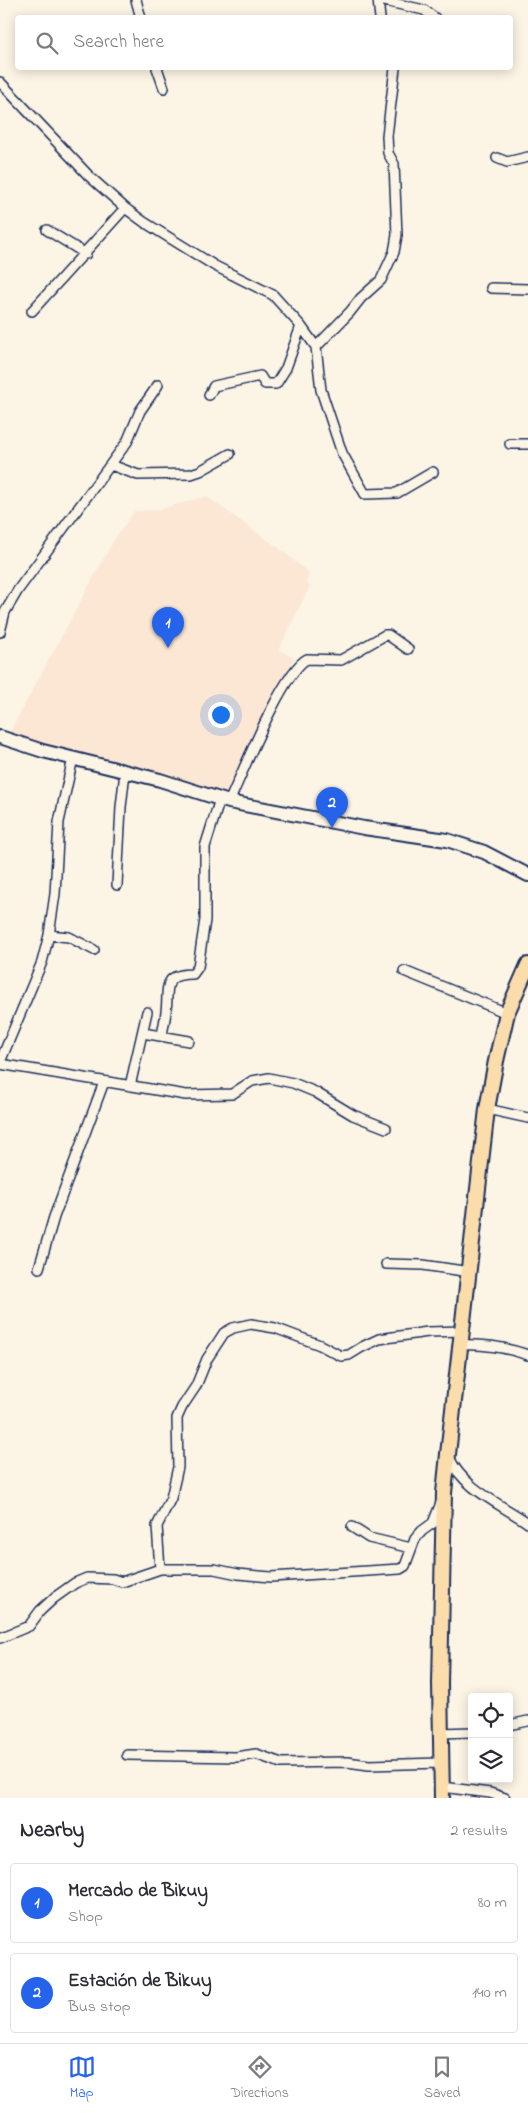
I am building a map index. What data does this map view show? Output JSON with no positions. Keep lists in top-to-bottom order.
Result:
{
  "page": {
    "search": "Search here",
    "pins": ["1", "2"],
    "heading": ["Nearby", "2 results"],
    "list": [
      {
        "mark": "1",
        "name": "Mercado de Bikuy",
        "note": "Shop",
        "value": "80 m"
      },
      {
        "mark": "2",
        "name": "Estación de Bikuy",
        "note": "Bus stop",
        "value": "140 m"
      }
    ],
    "nav": ["Map", "Directions", "Saved"]
  }
}
